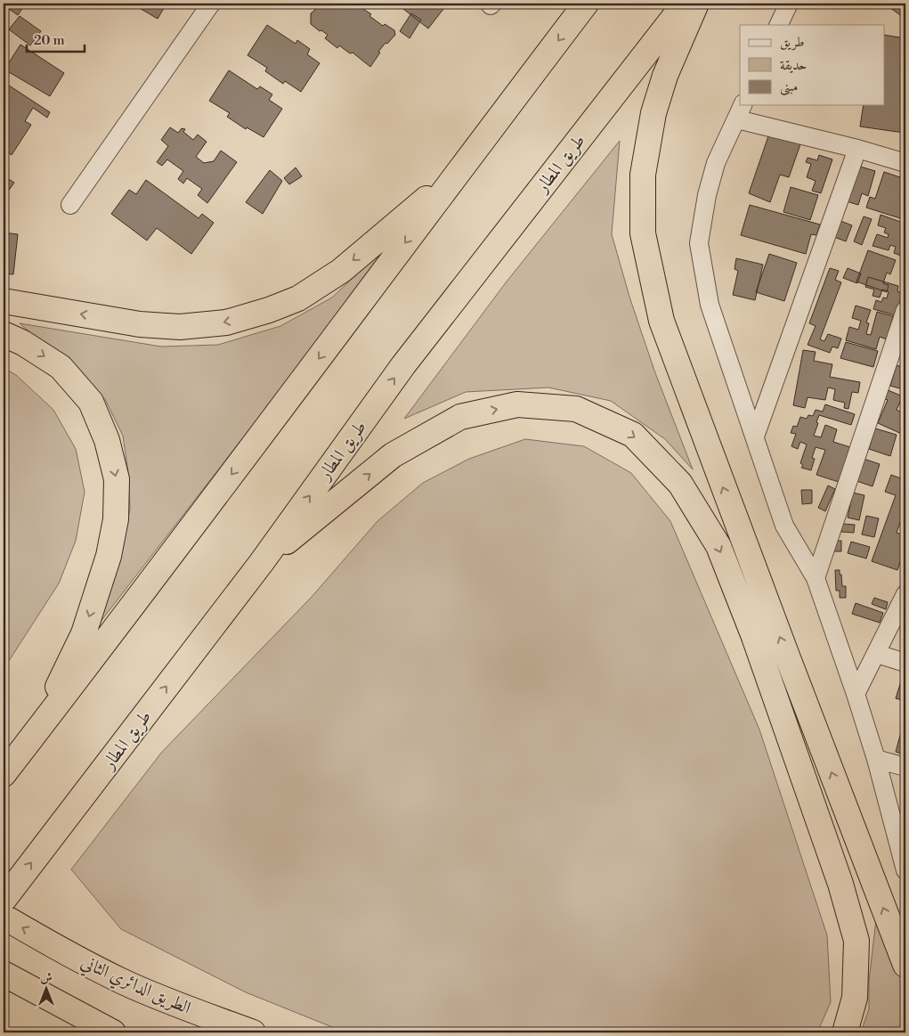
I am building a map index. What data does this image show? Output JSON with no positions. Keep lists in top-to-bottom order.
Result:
{
  "streets": {
    "highway": ["طريق المطار", "الطريق الدائري الثاني"]
  },
  "legend": ["طريق", "حديقة", "مبنى"],
  "scale_bar": "20 m",
  "north": "top"
}
